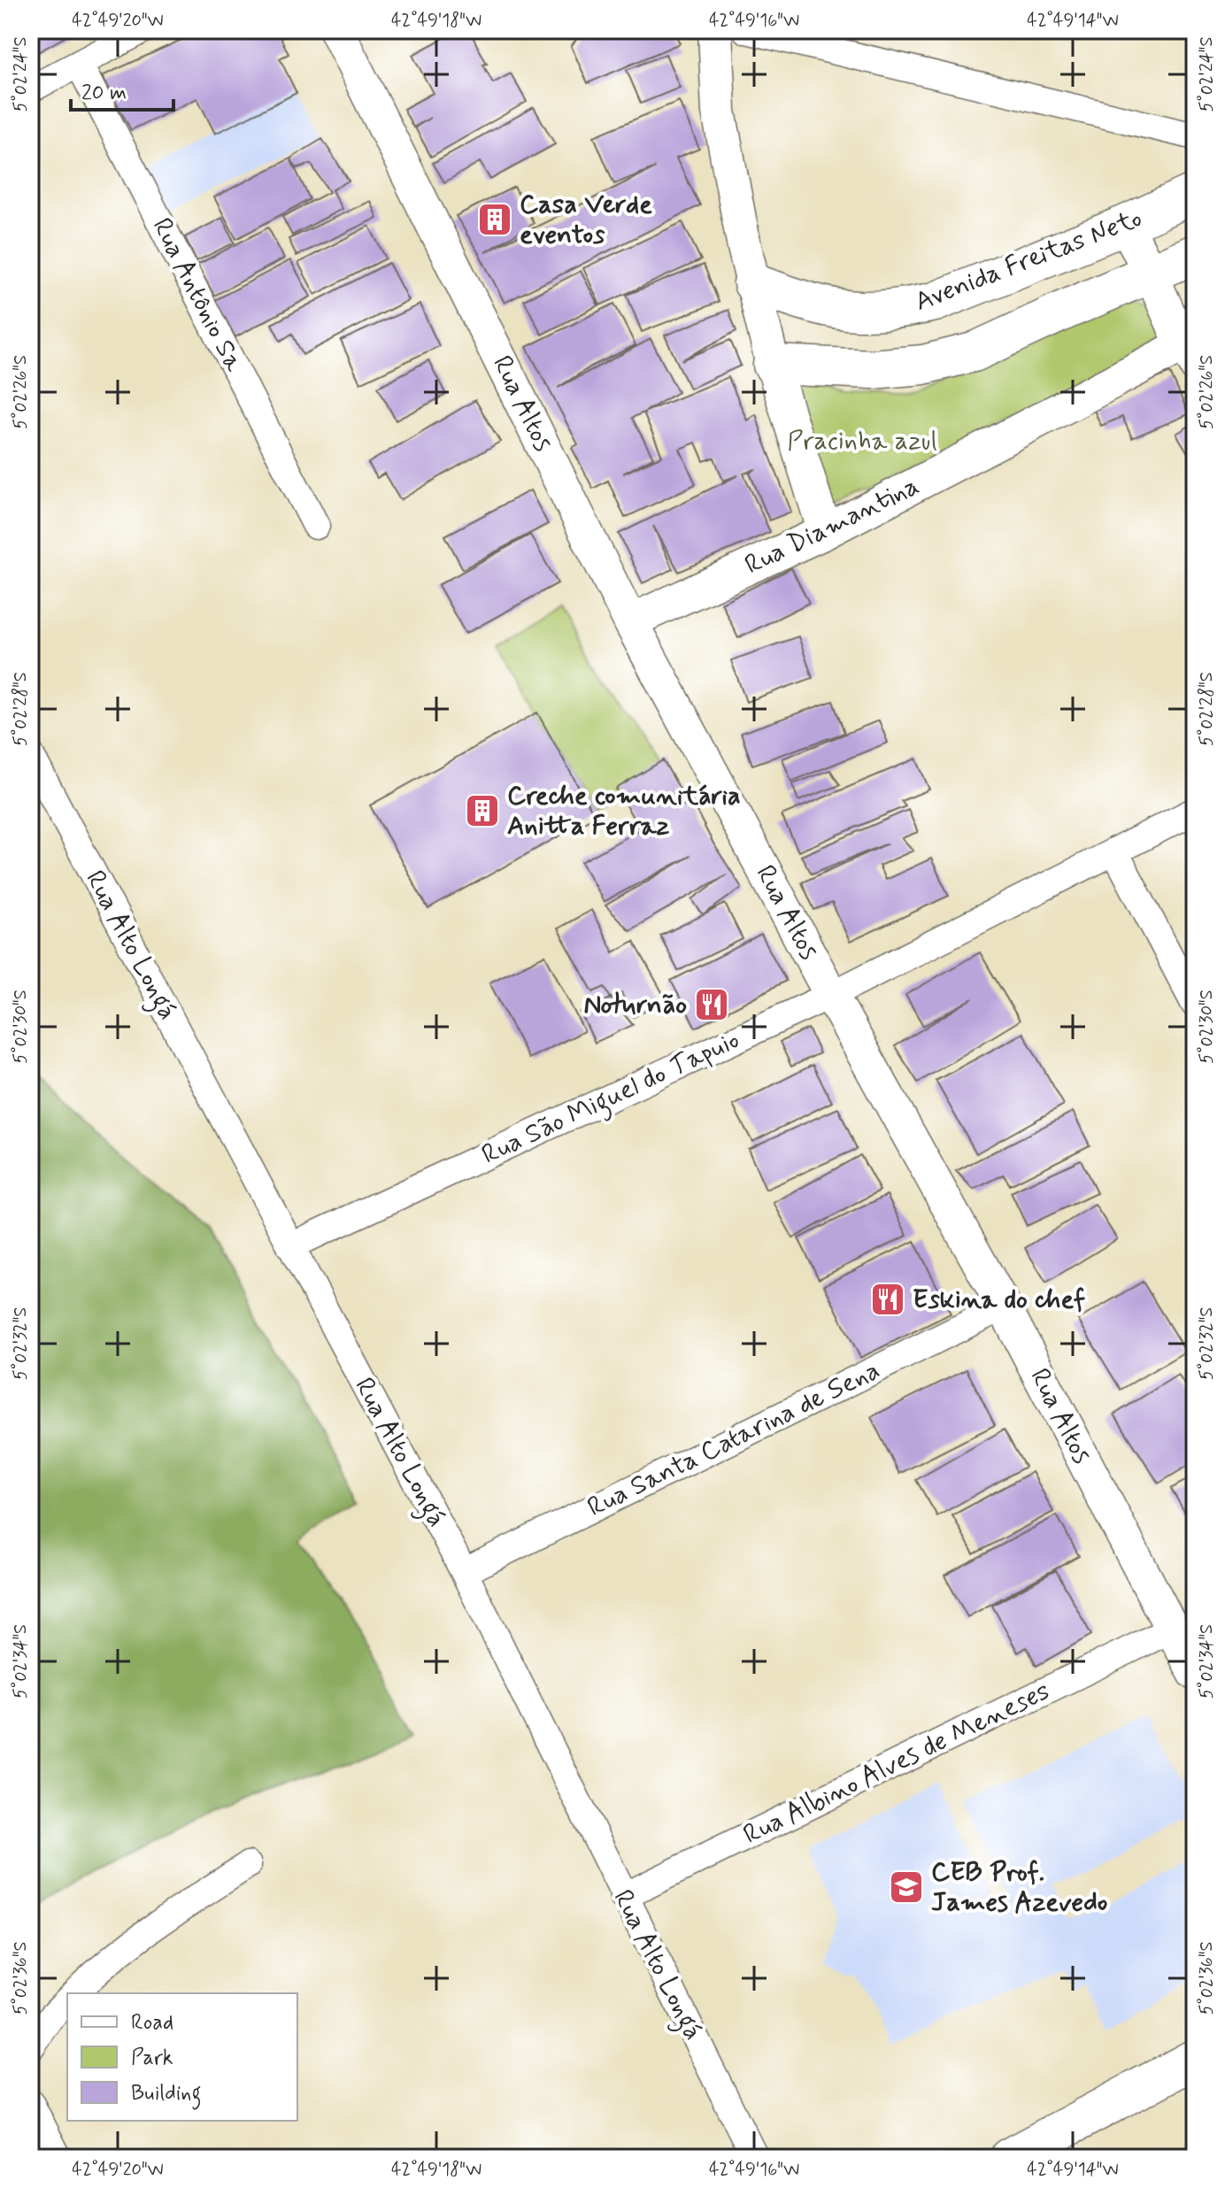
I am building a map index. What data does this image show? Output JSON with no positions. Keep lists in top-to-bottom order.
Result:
{
  "streets": {
    "main road": ["Avenida Freitas Neto"],
    "street": [
      "Rua Antônio Sa",
      "Rua Altos",
      "Rua Diamantina",
      "Rua Alto Longá",
      "Rua São Miguel do Tapuio",
      "Rua Santa Catarina de Sena",
      "Rua Albino Alves de Meneses"
    ]
  },
  "crossings": [
    ["Rua Altos", "Rua Diamantina"],
    ["Rua Altos", "Rua São Miguel do Tapuio"],
    ["Rua Altos", "Rua Santa Catarina de Sena"],
    ["Rua Altos", "Rua Albino Alves de Meneses"],
    ["Rua Alto Longá", "Rua São Miguel do Tapuio"],
    ["Rua Alto Longá", "Rua Santa Catarina de Sena"],
    ["Rua Alto Longá", "Rua Albino Alves de Meneses"]
  ],
  "parks": ["Pracinha azul"],
  "places": {
    "building": ["Casa Verde eventos", "Creche comunitária Anitta Ferraz"],
    "restaurant": ["Noturnão", "Eskina do chef"],
    "school or university": ["CEB Prof. James Azevedo"]
  },
  "legend": ["Road", "Park", "Building"],
  "scale_bar": "20 m",
  "coordinates": [
    "42°49'20\"W",
    "42°49'18\"W",
    "42°49'16\"W",
    "42°49'14\"W",
    "5°02'24\"S",
    "5°02'26\"S",
    "5°02'28\"S",
    "5°02'30\"S",
    "5°02'32\"S",
    "5°02'34\"S",
    "5°02'36\"S"
  ]
}
